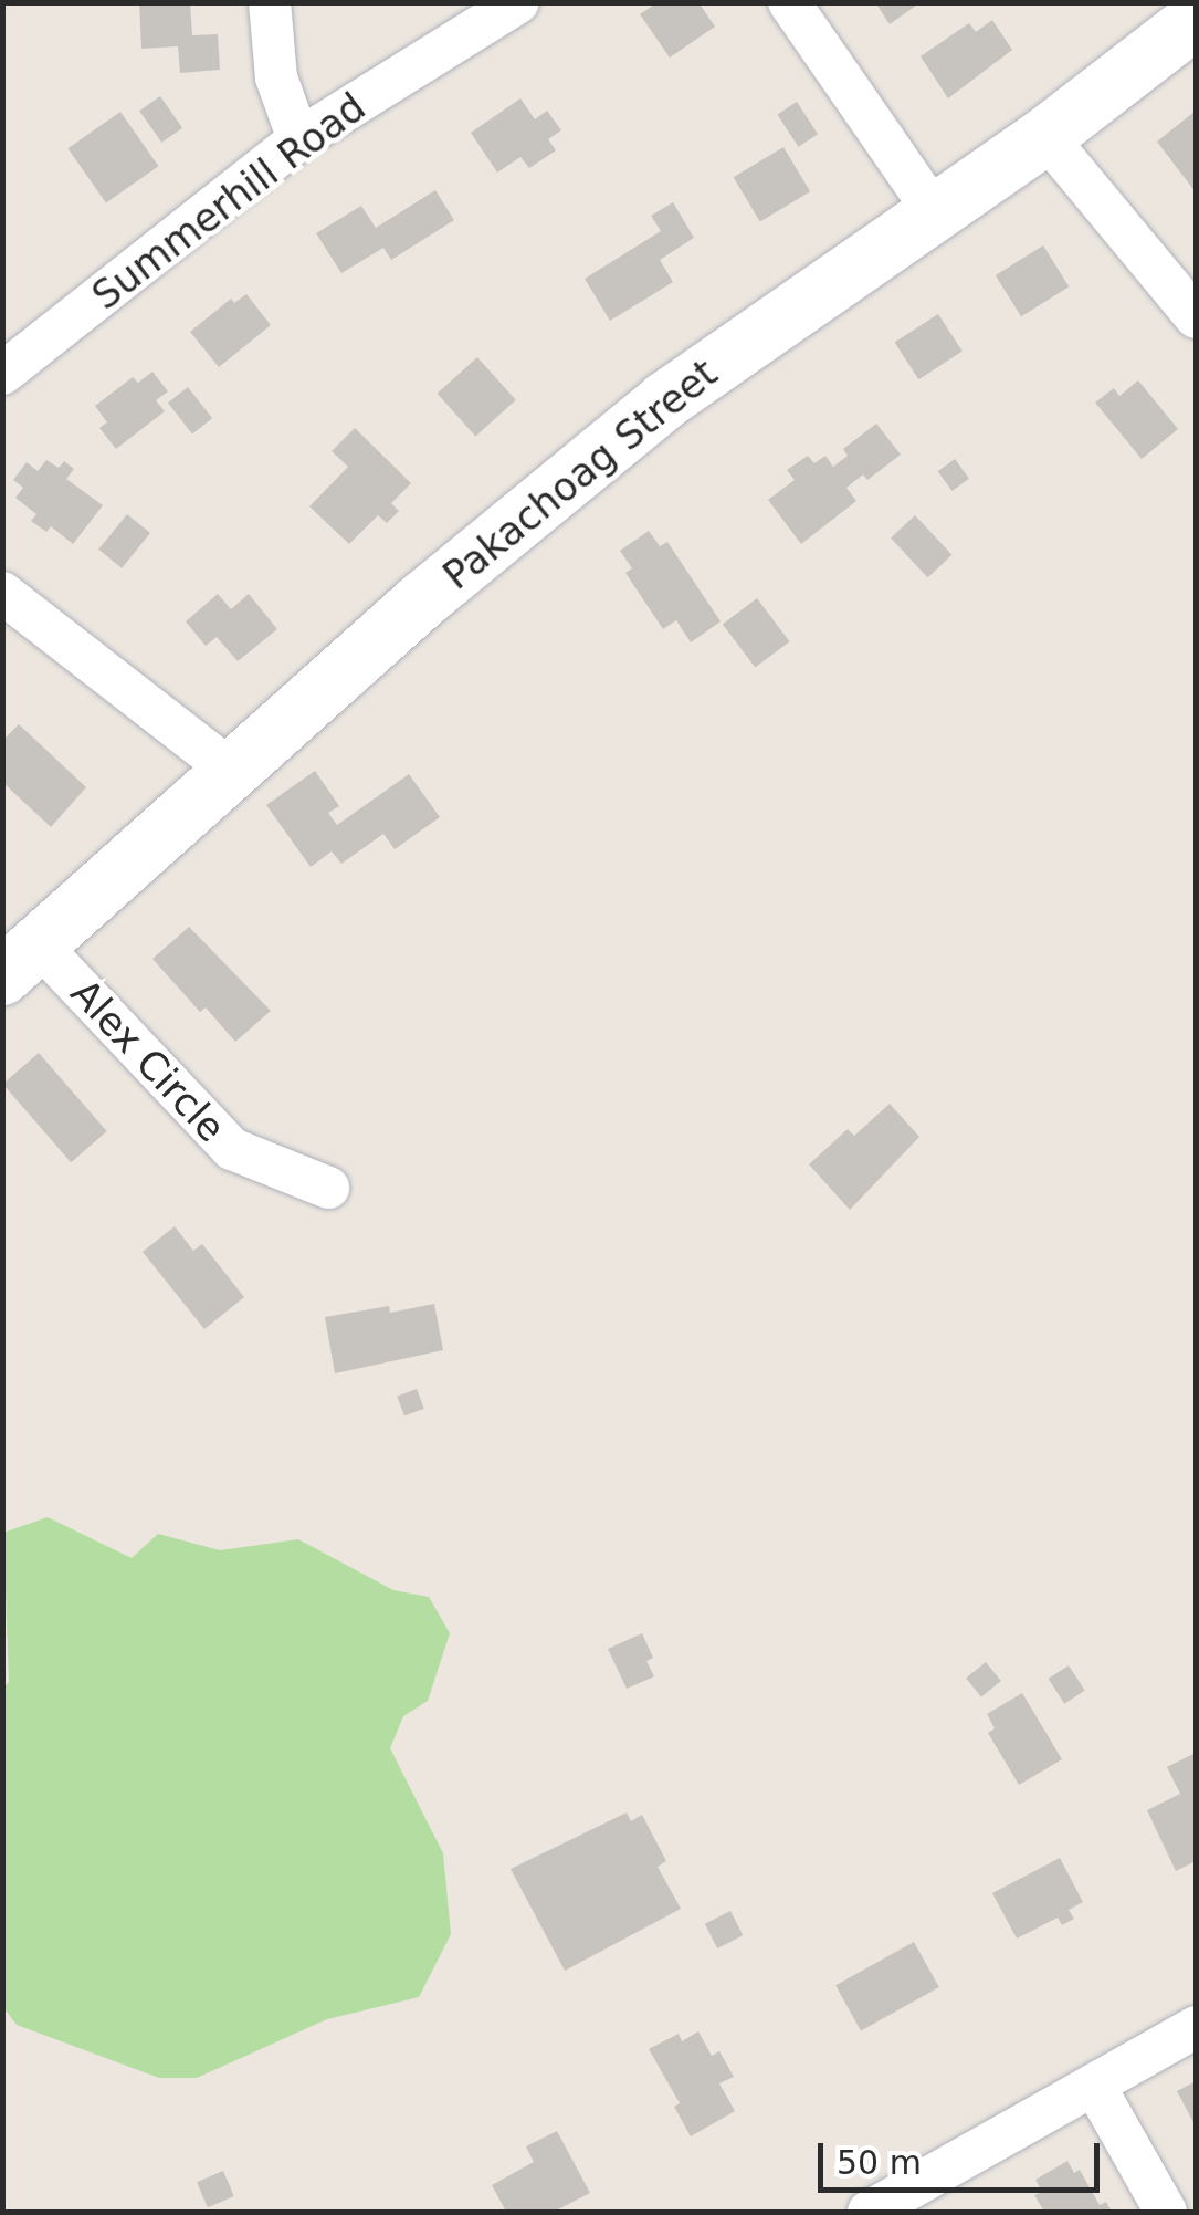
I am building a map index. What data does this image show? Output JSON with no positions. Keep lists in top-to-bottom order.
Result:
{
  "streets": {
    "street": ["Summerhill Road", "Pakachoag Street", "Alex Circle"]
  },
  "crossings": [
    ["Pakachoag Street", "Alex Circle"]
  ],
  "scale_bar": "50 m"
}
